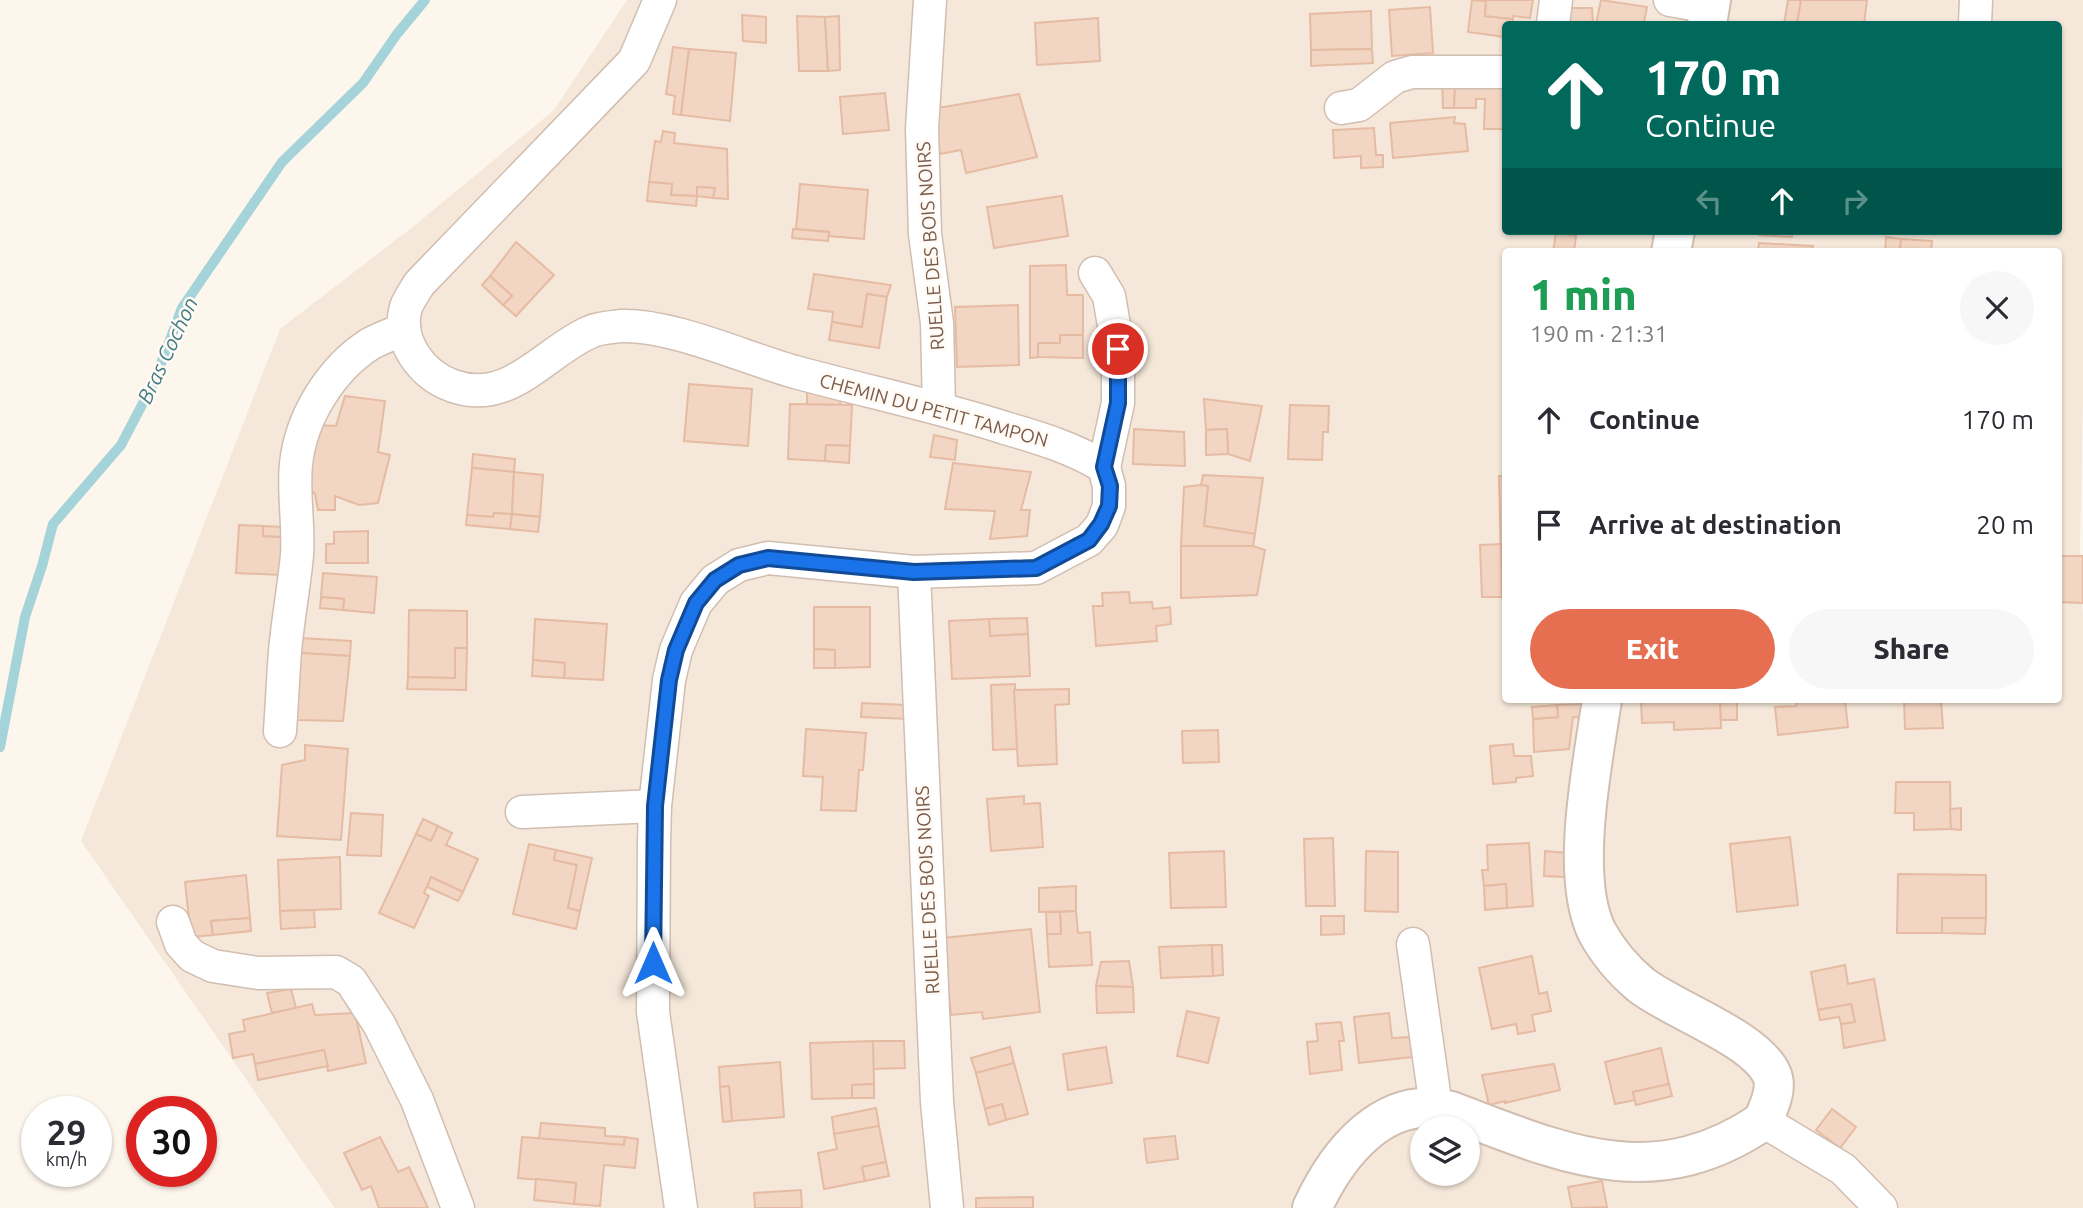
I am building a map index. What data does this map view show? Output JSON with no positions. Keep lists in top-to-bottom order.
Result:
{
  "streets": {
    "street": ["RUELLE DES BOIS NOIRS", "CHEMIN DU PETIT TAMPON"]
  },
  "crossings": [
    ["RUELLE DES BOIS NOIRS", "CHEMIN DU PETIT TAMPON"]
  ],
  "water": ["Bras Cochon"],
  "page": {
    "turn": ["170 m", "Continue"],
    "heading": ["1 min", "190 m · 21:31"],
    "list": [
      {
        "name": "Continue",
        "value": "170 m"
      },
      {
        "name": "Arrive at destination",
        "value": "20 m"
      }
    ],
    "buttons": ["Exit", "Share"],
    "speed": "29 km/h",
    "limit": "30"
  }
}
